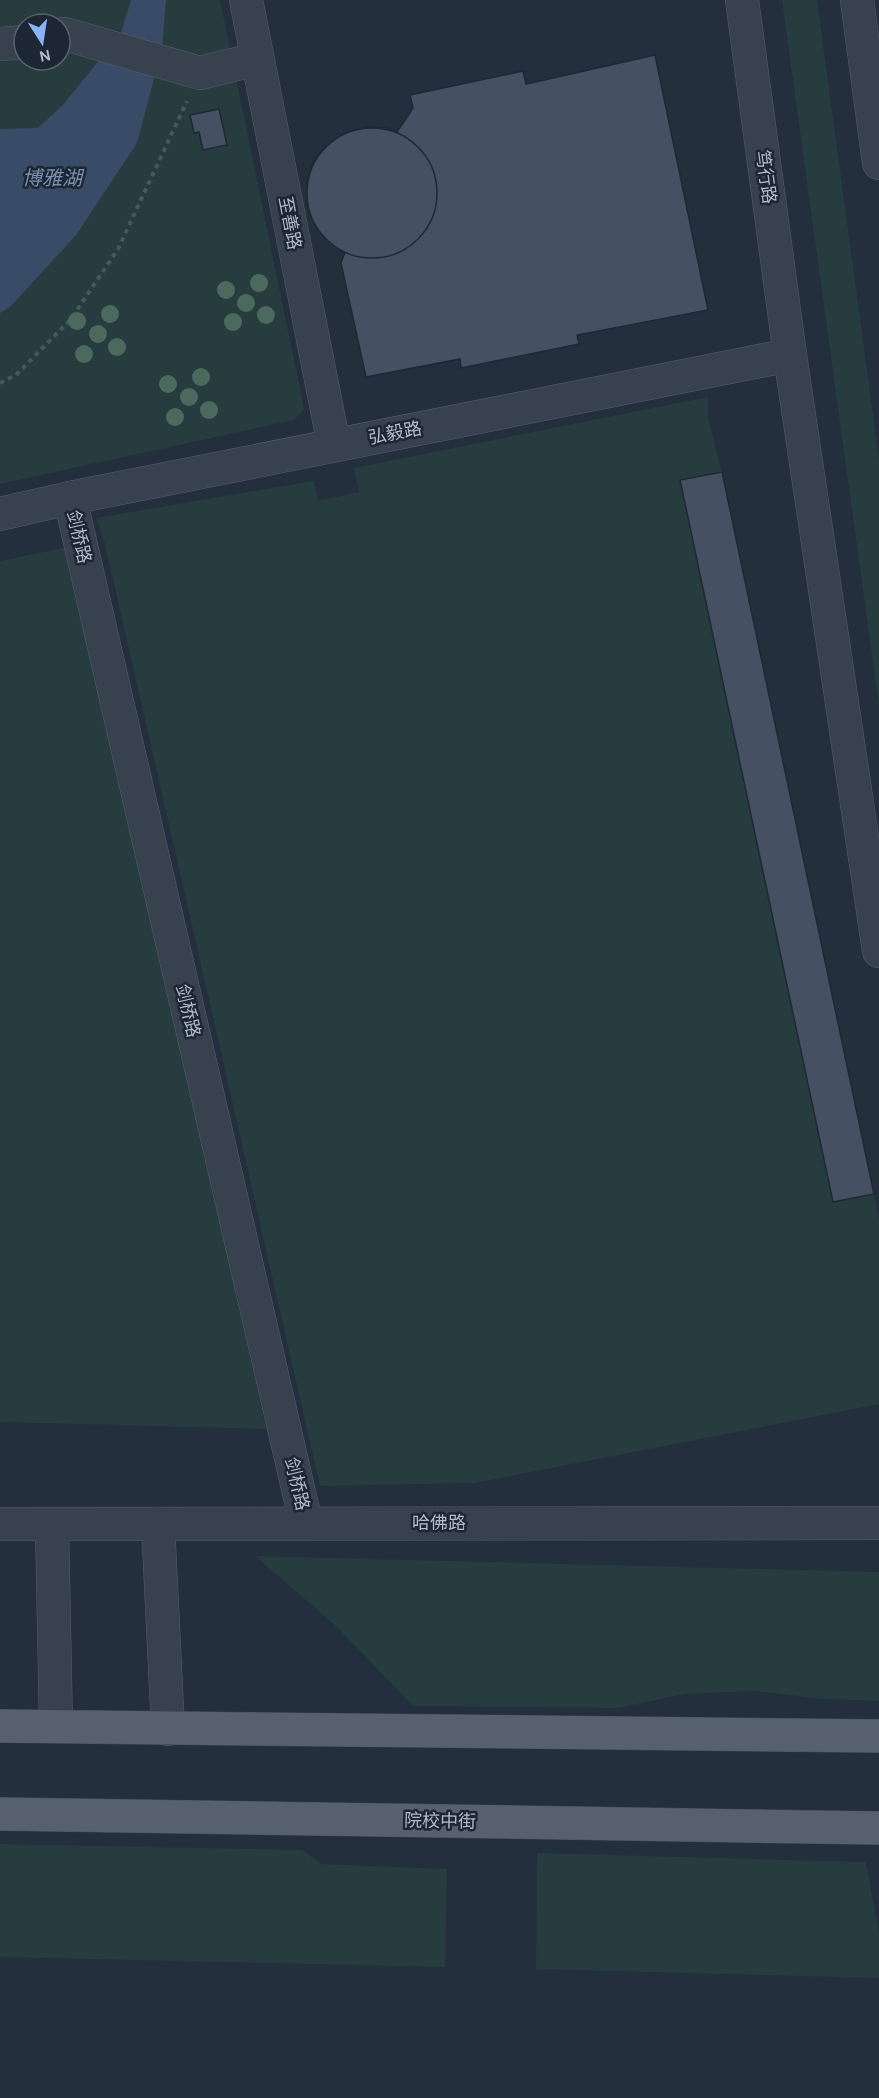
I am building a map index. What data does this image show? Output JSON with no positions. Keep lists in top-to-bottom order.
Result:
{
  "streets": {
    "main road": ["院校中街"],
    "street": [
      "笃行路",
      "至善路",
      "弘毅路",
      "剑桥路",
      "哈佛路"
    ]
  },
  "crossings": [
    ["笃行路", "弘毅路"],
    ["至善路", "弘毅路"],
    ["弘毅路", "剑桥路"],
    ["剑桥路", "哈佛路"]
  ],
  "water": ["博雅湖"],
  "north": "bottom"
}
